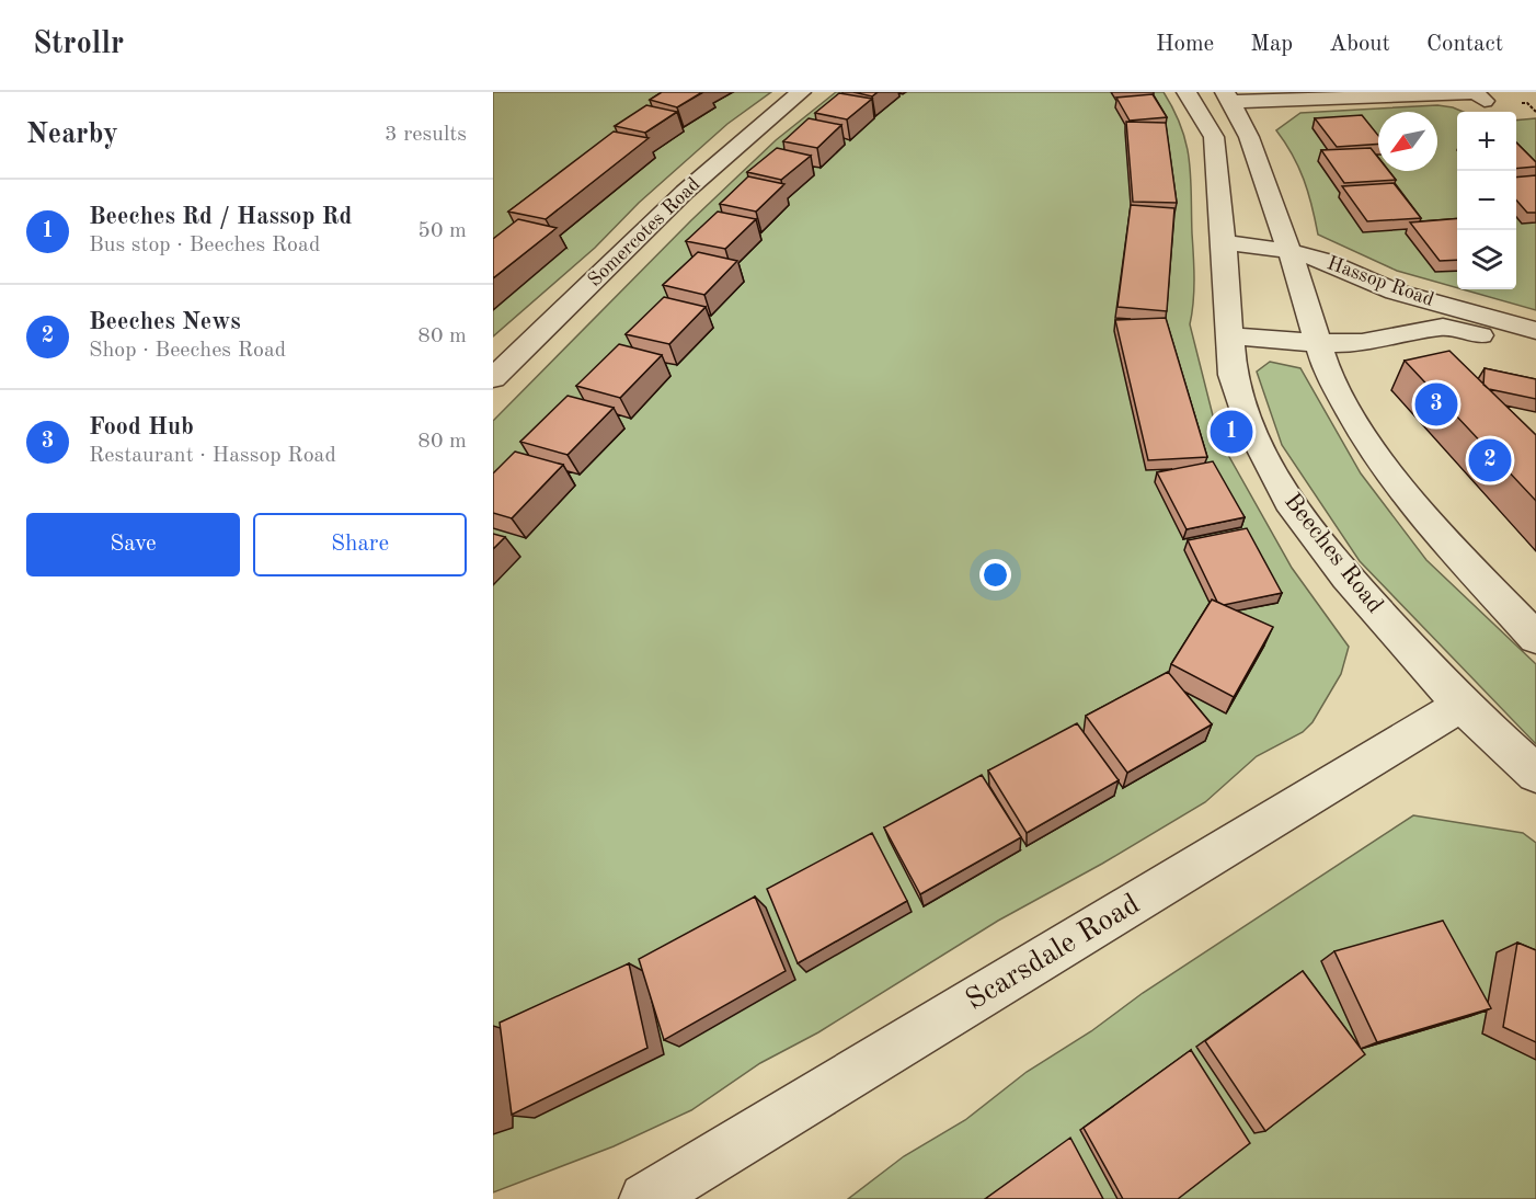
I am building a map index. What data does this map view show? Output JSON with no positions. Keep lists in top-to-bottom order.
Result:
{
  "streets": {
    "street": [
      "Somercotes Road",
      "Hassop Road",
      "Beeches Road",
      "Scarsdale Road"
    ]
  },
  "crossings": [
    ["Hassop Road", "Beeches Road"],
    ["Beeches Road", "Scarsdale Road"]
  ],
  "north": "bottom left",
  "page": {
    "header": "Strollr",
    "nav": [
      "Home",
      "Map",
      "About",
      "Contact"
    ],
    "heading": ["Nearby", "3 results"],
    "map_buttons": ["+", "−"],
    "list": [
      {
        "mark": "1",
        "name": "Beeches Rd / Hassop Rd",
        "note": "Bus stop · Beeches Road",
        "value": "50 m"
      },
      {
        "mark": "2",
        "name": "Beeches News",
        "note": "Shop · Beeches Road",
        "value": "80 m"
      },
      {
        "mark": "3",
        "name": "Food Hub",
        "note": "Restaurant · Hassop Road",
        "value": "80 m"
      }
    ],
    "pins": ["3", "1", "2"],
    "buttons": ["Save", "Share"]
  }
}
